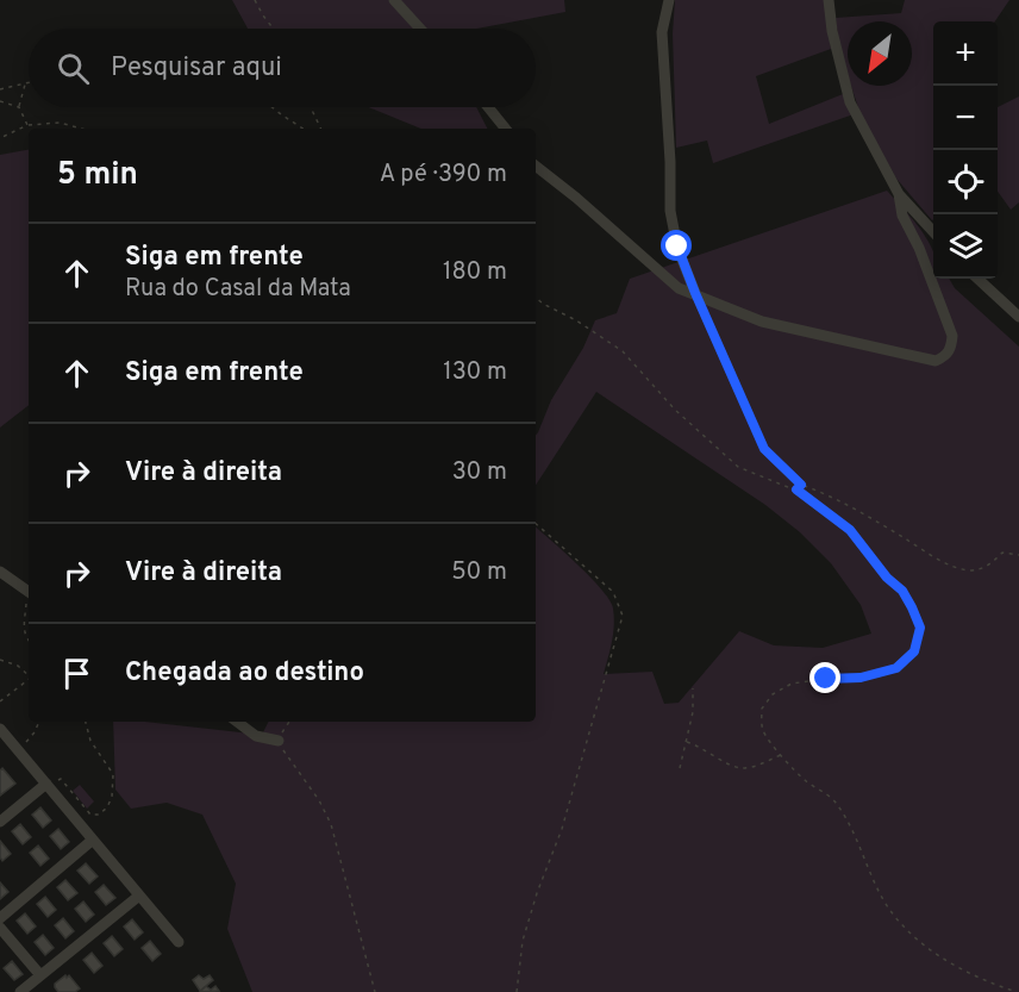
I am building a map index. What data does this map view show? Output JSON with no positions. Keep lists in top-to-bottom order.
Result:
{
  "north": "bottom left",
  "page": {
    "map_buttons": ["+", "−"],
    "search": "Pesquisar aqui",
    "heading": ["5 min", "A pé · 390 m"],
    "list": [
      ["Siga em frente", "Rua do Casal da Mata", "180 m"],
      ["Siga em frente", "130 m"],
      ["Vire à direita", "30 m"],
      ["Vire à direita", "50 m"],
      "Chegada ao destino"
    ]
  }
}
